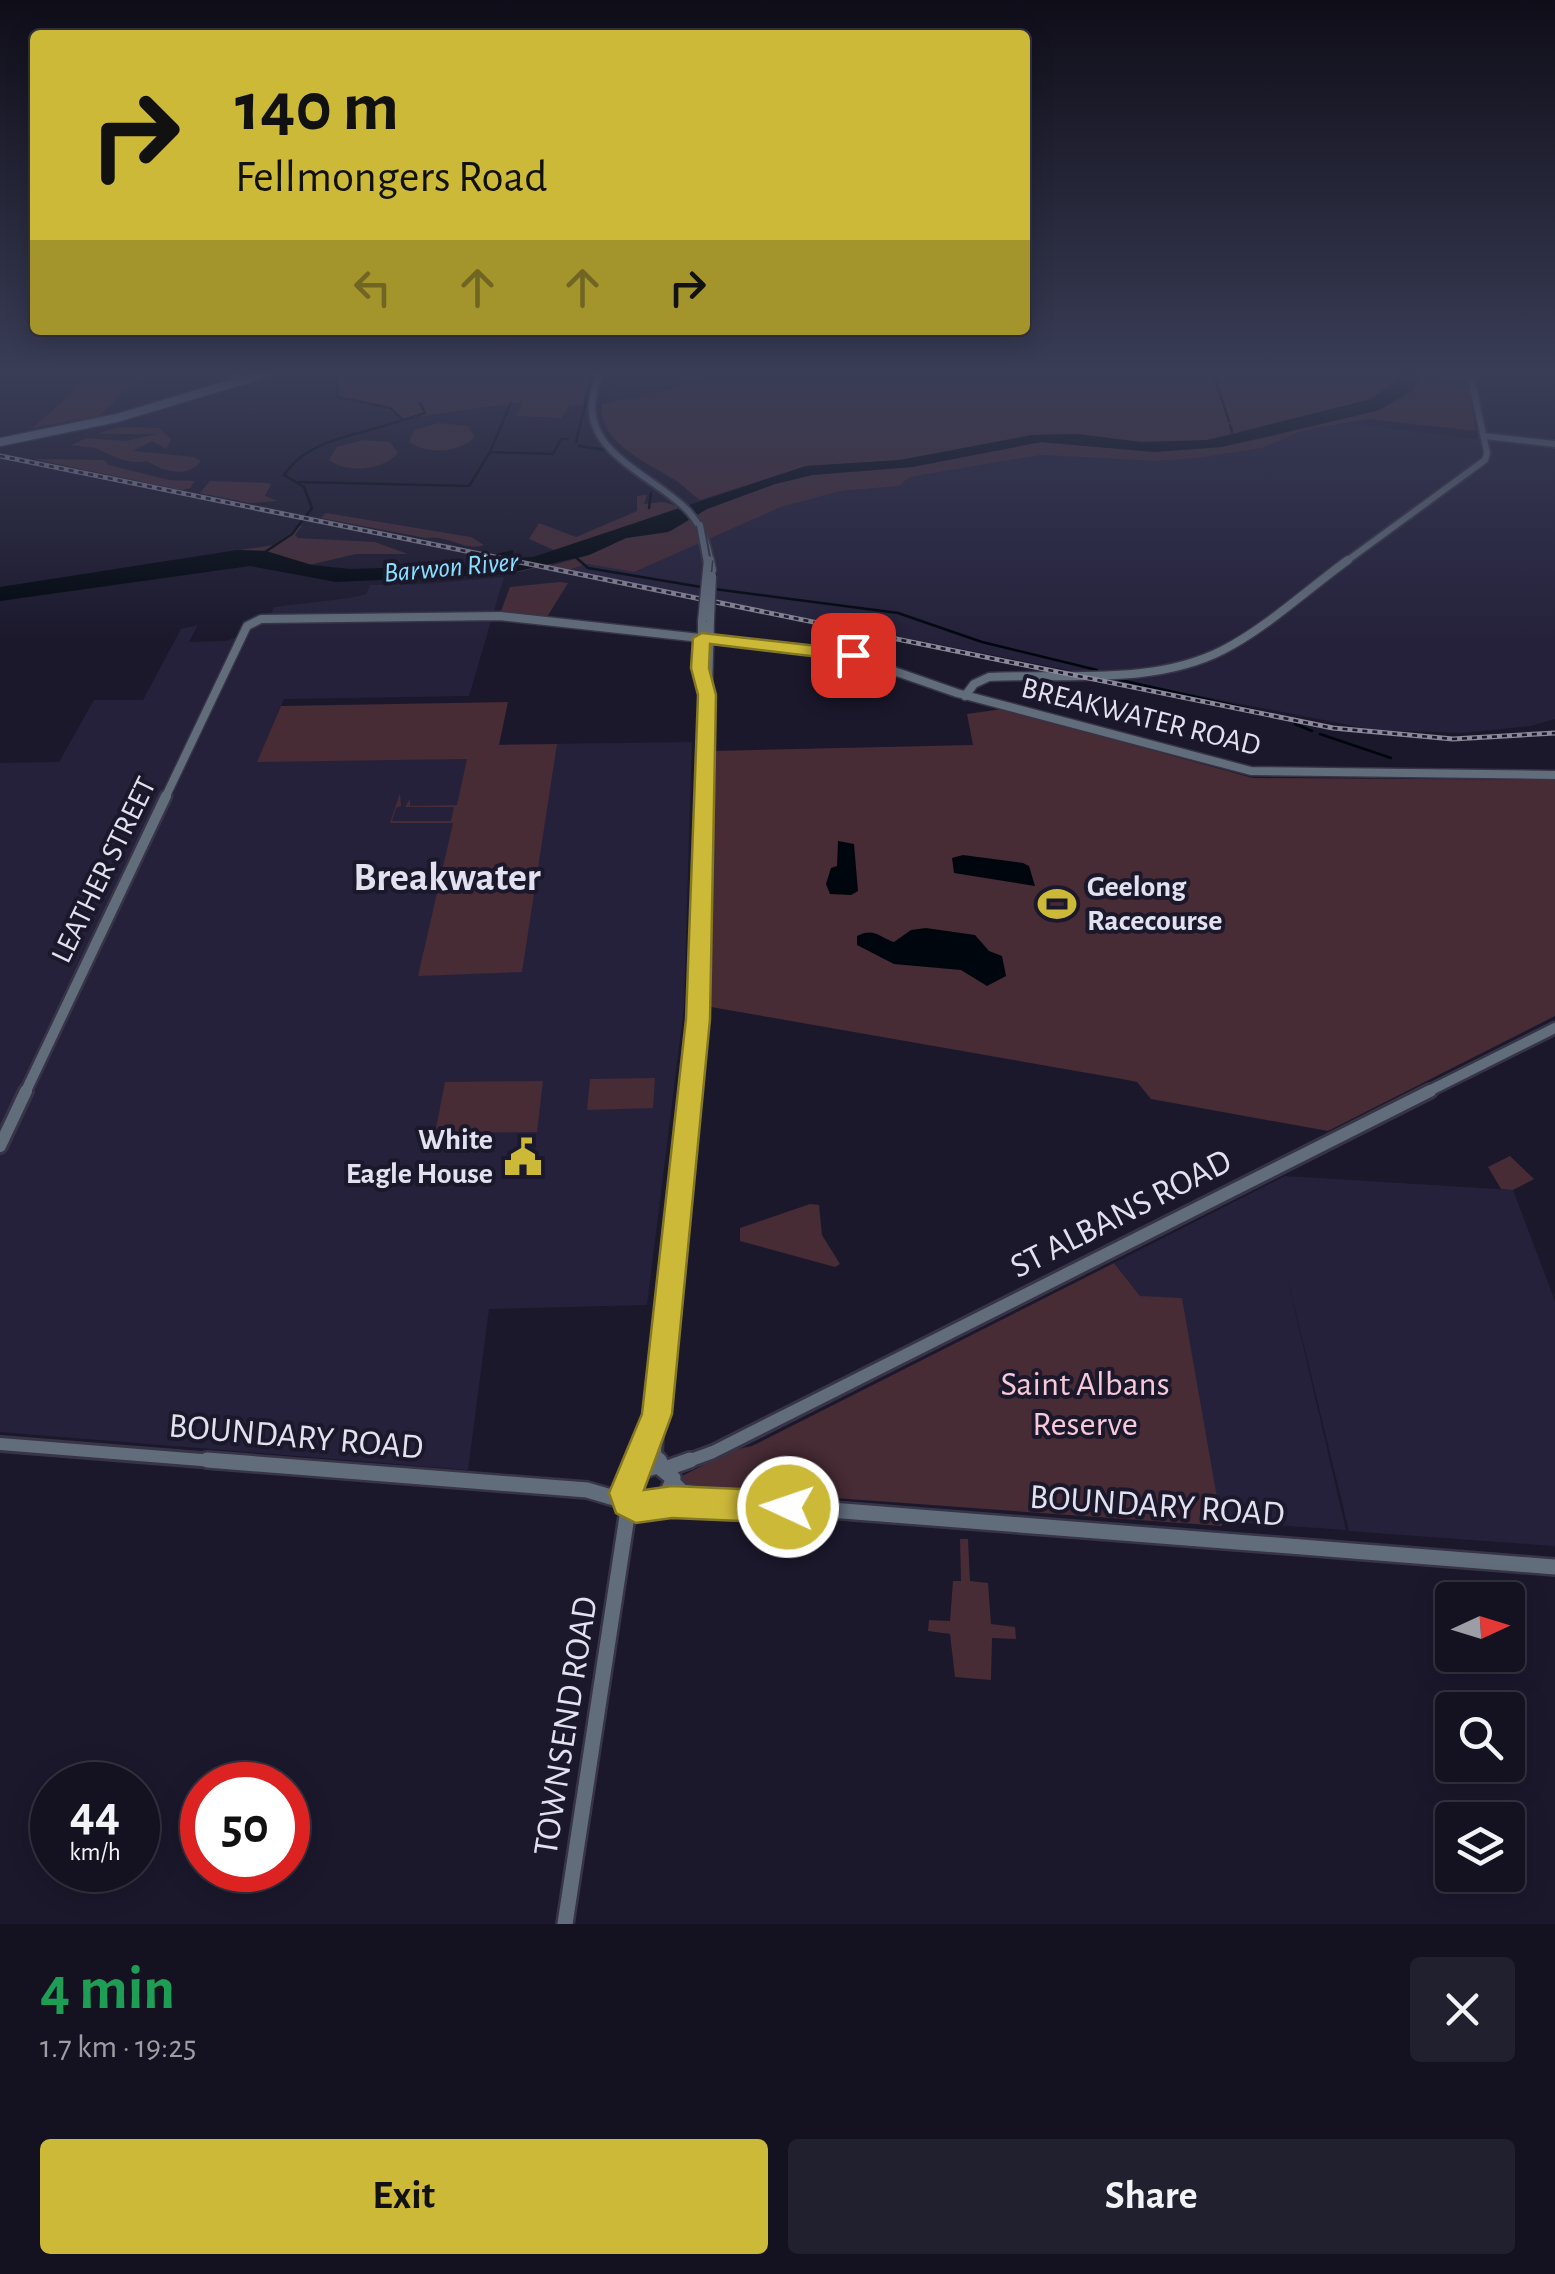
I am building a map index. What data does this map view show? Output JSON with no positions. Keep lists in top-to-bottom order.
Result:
{
  "streets": {
    "street": [
      "BREAKWATER ROAD",
      "LEATHER STREET",
      "ST ALBANS ROAD",
      "BOUNDARY ROAD",
      "TOWNSEND ROAD"
    ]
  },
  "crossings": [
    ["ST ALBANS ROAD", "BOUNDARY ROAD"],
    ["ST ALBANS ROAD", "TOWNSEND ROAD"],
    ["BOUNDARY ROAD", "TOWNSEND ROAD"]
  ],
  "districts": ["Breakwater"],
  "water": ["Barwon River"],
  "parks": ["Saint Albans Reserve"],
  "places": {
    "sports": ["Geelong Racecourse"],
    "public building": ["White Eagle House"]
  },
  "north": "right",
  "page": {
    "turn": ["140 m", "Fellmongers Road"],
    "speed": "44 km/h",
    "limit": "50",
    "heading": ["4 min", "1.7 km · 19:25"],
    "buttons": ["Exit", "Share"]
  }
}
